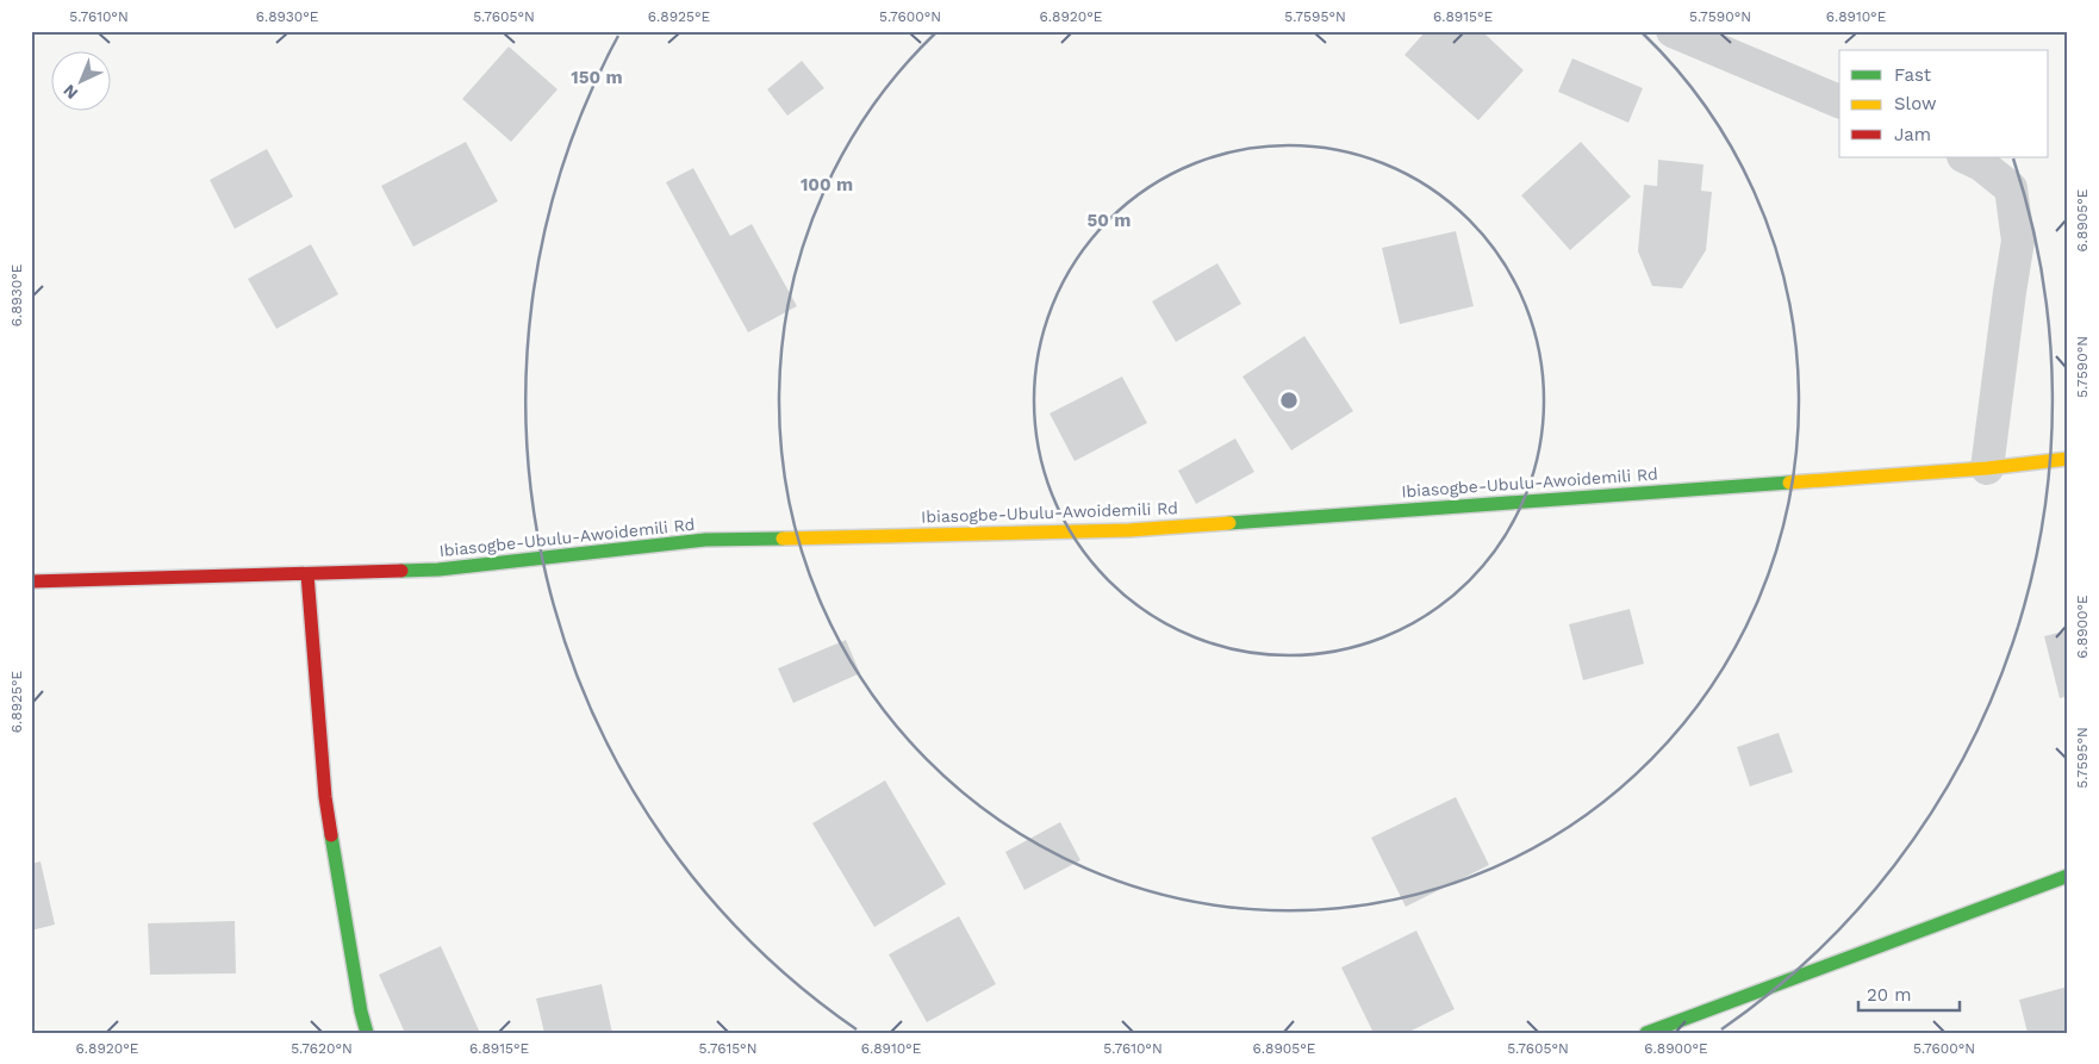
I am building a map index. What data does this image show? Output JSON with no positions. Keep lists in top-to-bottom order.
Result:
{
  "streets": {
    "street": ["Ibiasogbe-Ubulu-Awoidemili Rd"]
  },
  "legend": ["Fast", "Slow", "Jam"],
  "scale_bar": "20 m",
  "north": "bottom left",
  "coordinates": [
    "5.7610°N",
    "6.8930°E",
    "5.7605°N",
    "6.8925°E",
    "5.7600°N",
    "6.8920°E",
    "5.7595°N",
    "6.8915°E",
    "5.7590°N",
    "6.8910°E",
    "6.8905°E",
    "6.8900°E",
    "5.7620°N",
    "5.7615°N"
  ],
  "rings": ["150 m", "100 m", "50 m"]
}
